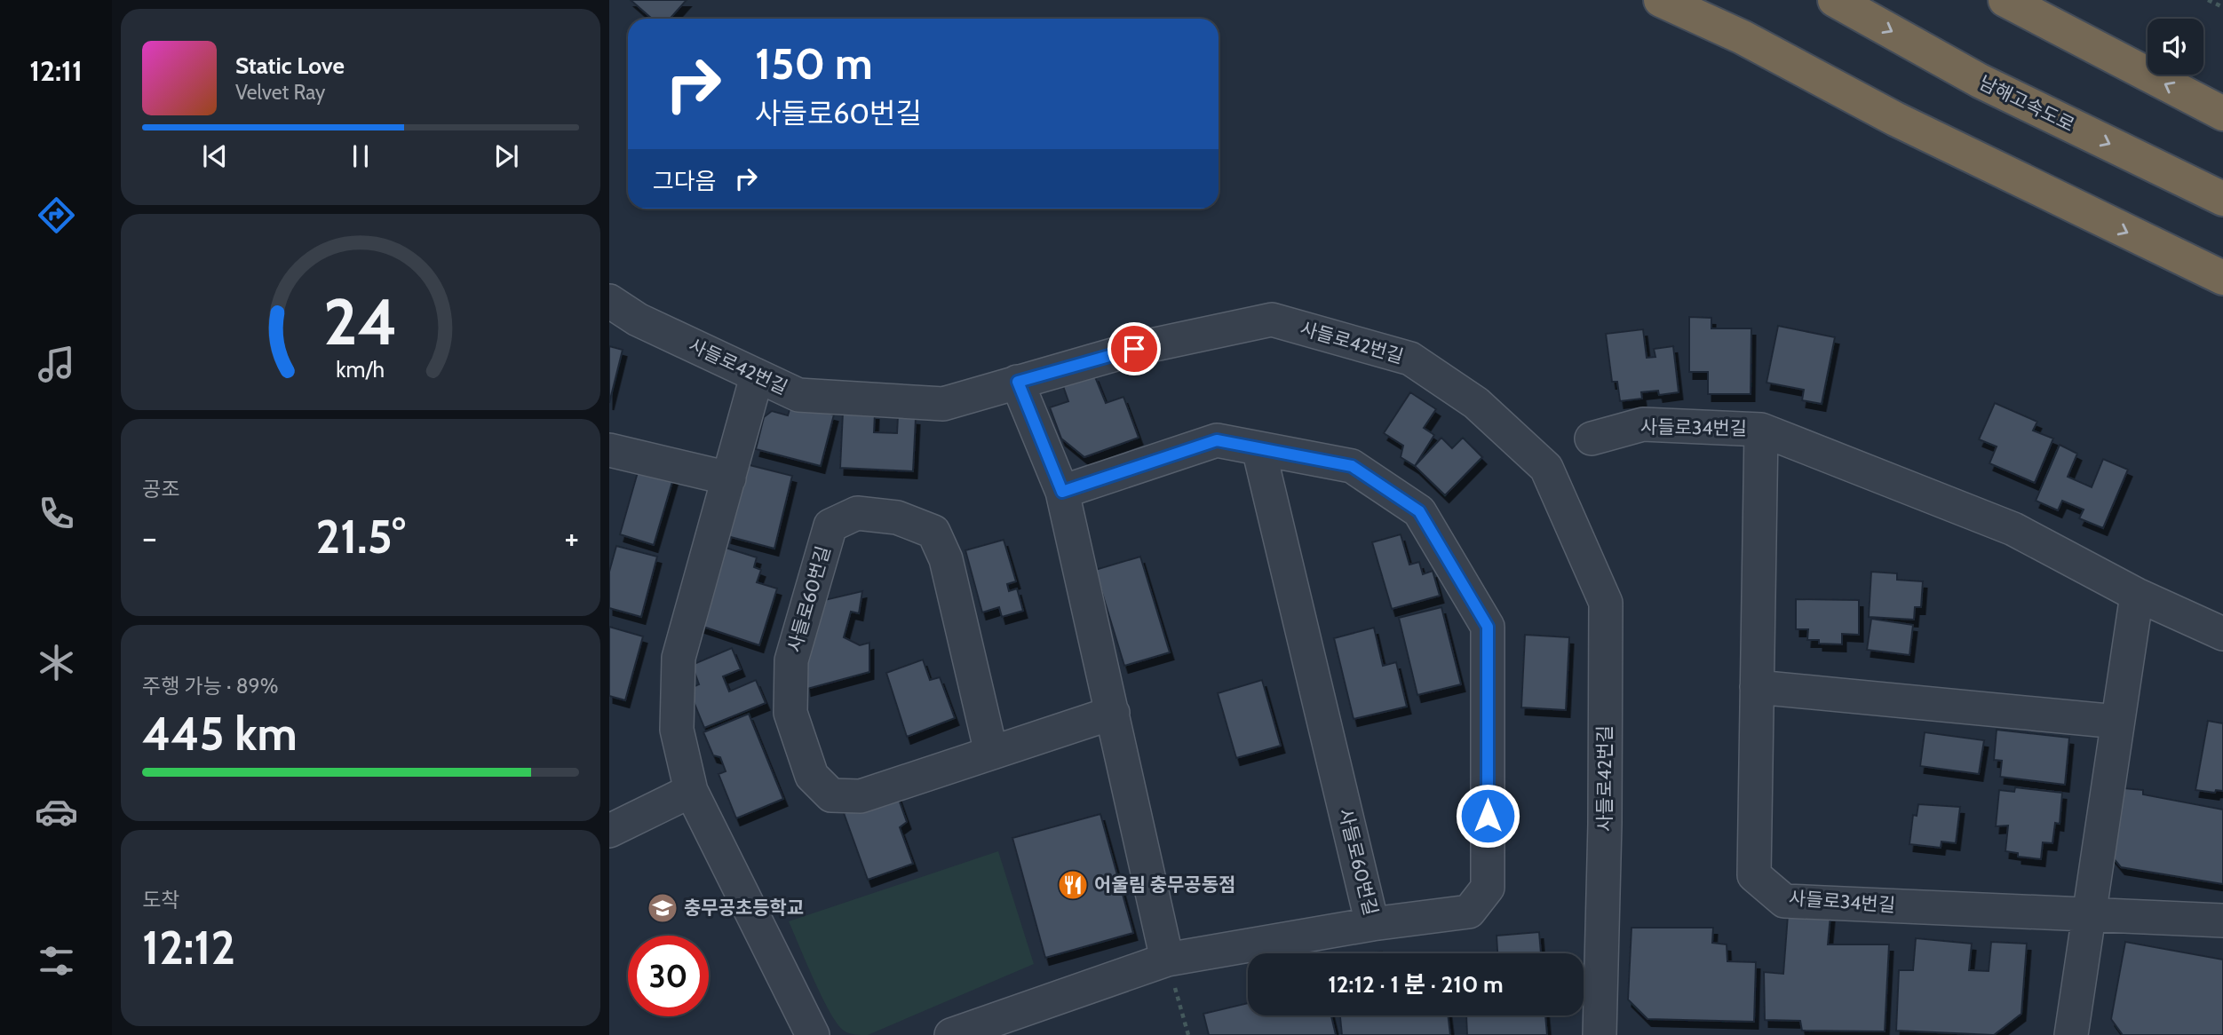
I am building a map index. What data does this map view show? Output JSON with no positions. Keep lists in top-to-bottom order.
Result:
{
  "streets": {
    "highway": ["남해고속도로"],
    "street": ["사들로42번길", "사들로34번길", "사들로60번길"]
  },
  "places": {
    "restaurant": ["어울림 충무공동점"],
    "school or university": ["충무공초등학교"]
  },
  "page": {
    "tabs": "12:11",
    "turn": ["150 m", "사들로60번길"],
    "song": ["Static Love", "Velvet Ray"],
    "then": "그다음",
    "tile": [
      "공조",
      ["주행 가능 · 89%", "445 km"],
      ["도착", "12:12"]
    ],
    "heat": ["−", "21.5°", "+"],
    "limit": "30",
    "trip": "12:12 · 1 분 · 210 m",
    "gauge": ["24", "km/h"]
  }
}
